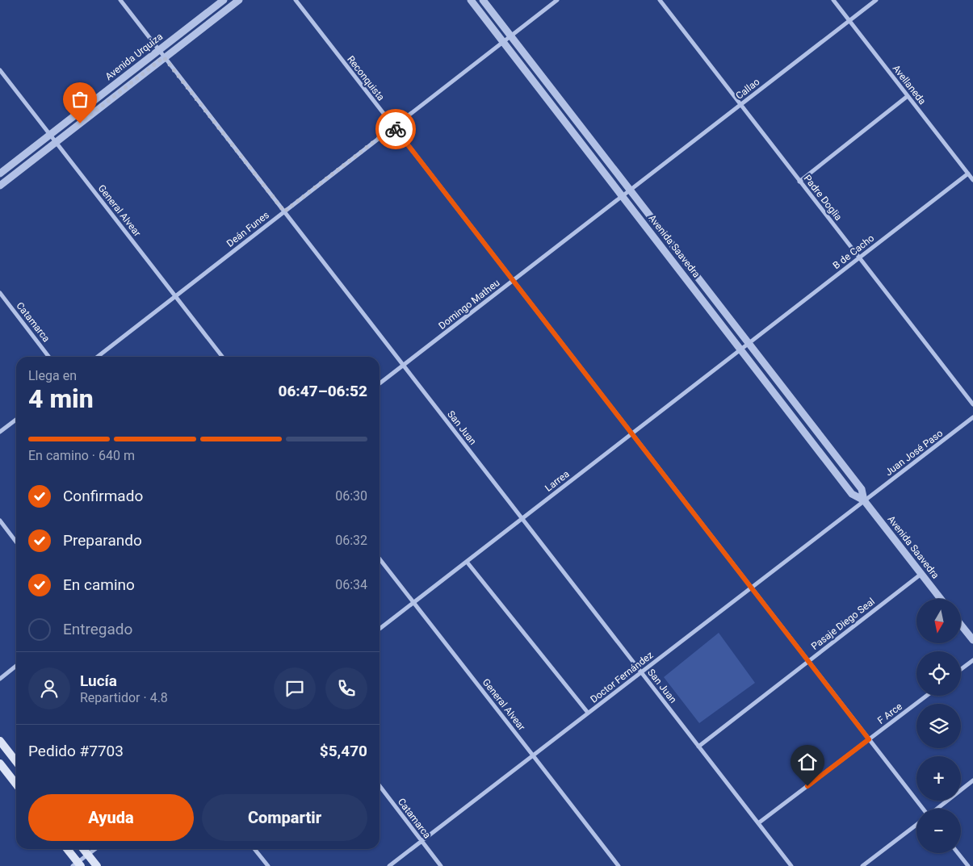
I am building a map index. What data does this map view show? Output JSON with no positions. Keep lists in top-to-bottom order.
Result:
{
  "streets": {
    "street": [
      "Avenida Urquiza",
      "Reconquista",
      "Avellaneda",
      "Callao",
      "Padre Doglia",
      "General Alvear",
      "Deán Funes",
      "Avenida Saavedra",
      "B de Cacho",
      "Domingo Matheu",
      "Catamarca",
      "San Juan",
      "Juan José Paso",
      "Larrea",
      "Pasaje Diego Seal",
      "Doctor Fernández",
      "F Arce"
    ]
  },
  "crossings": [
    ["Avenida Urquiza", "General Alvear"],
    ["Avenida Urquiza", "San Juan"],
    ["Reconquista", "Deán Funes"],
    ["Reconquista", "Domingo Matheu"],
    ["Reconquista", "Larrea"],
    ["Reconquista", "Pasaje Diego Seal"],
    ["Reconquista", "Doctor Fernández"],
    ["Reconquista", "F Arce"],
    ["Avellaneda", "Callao"],
    ["Avellaneda", "B de Cacho"],
    ["Callao", "Padre Doglia"],
    ["Callao", "Avenida Saavedra"],
    ["Callao", "Domingo Matheu"],
    ["Padre Doglia", "B de Cacho"],
    ["General Alvear", "Deán Funes"],
    ["General Alvear", "Larrea"],
    ["General Alvear", "Doctor Fernández"],
    ["Deán Funes", "Avenida Saavedra"],
    ["Deán Funes", "San Juan"],
    ["Avenida Saavedra", "B de Cacho"],
    ["Avenida Saavedra", "Domingo Matheu"],
    ["Avenida Saavedra", "Juan José Paso"],
    ["Avenida Saavedra", "Larrea"],
    ["Avenida Saavedra", "Pasaje Diego Seal"],
    ["Avenida Saavedra", "Doctor Fernández"],
    ["B de Cacho", "Larrea"],
    ["Domingo Matheu", "San Juan"],
    ["Catamarca", "Doctor Fernández"],
    ["San Juan", "Larrea"],
    ["San Juan", "Pasaje Diego Seal"],
    ["San Juan", "Doctor Fernández"],
    ["San Juan", "F Arce"],
    ["Juan José Paso", "Doctor Fernández"]
  ],
  "north": "bottom",
  "page": {
    "heading": ["4 min", "Llega en", "06:47–06:52"],
    "panel": [
      "Lucía",
      "Repartidor · 4.8",
      "Pedido #7703",
      "$5,470"
    ],
    "bar": "En camino · 640 m",
    "list": [
      ["Confirmado", "06:30"],
      ["Preparando", "06:32"],
      ["En camino", "06:34"],
      "Entregado"
    ],
    "map_buttons": ["+", "−"],
    "buttons": ["Ayuda", "Compartir"]
  }
}
